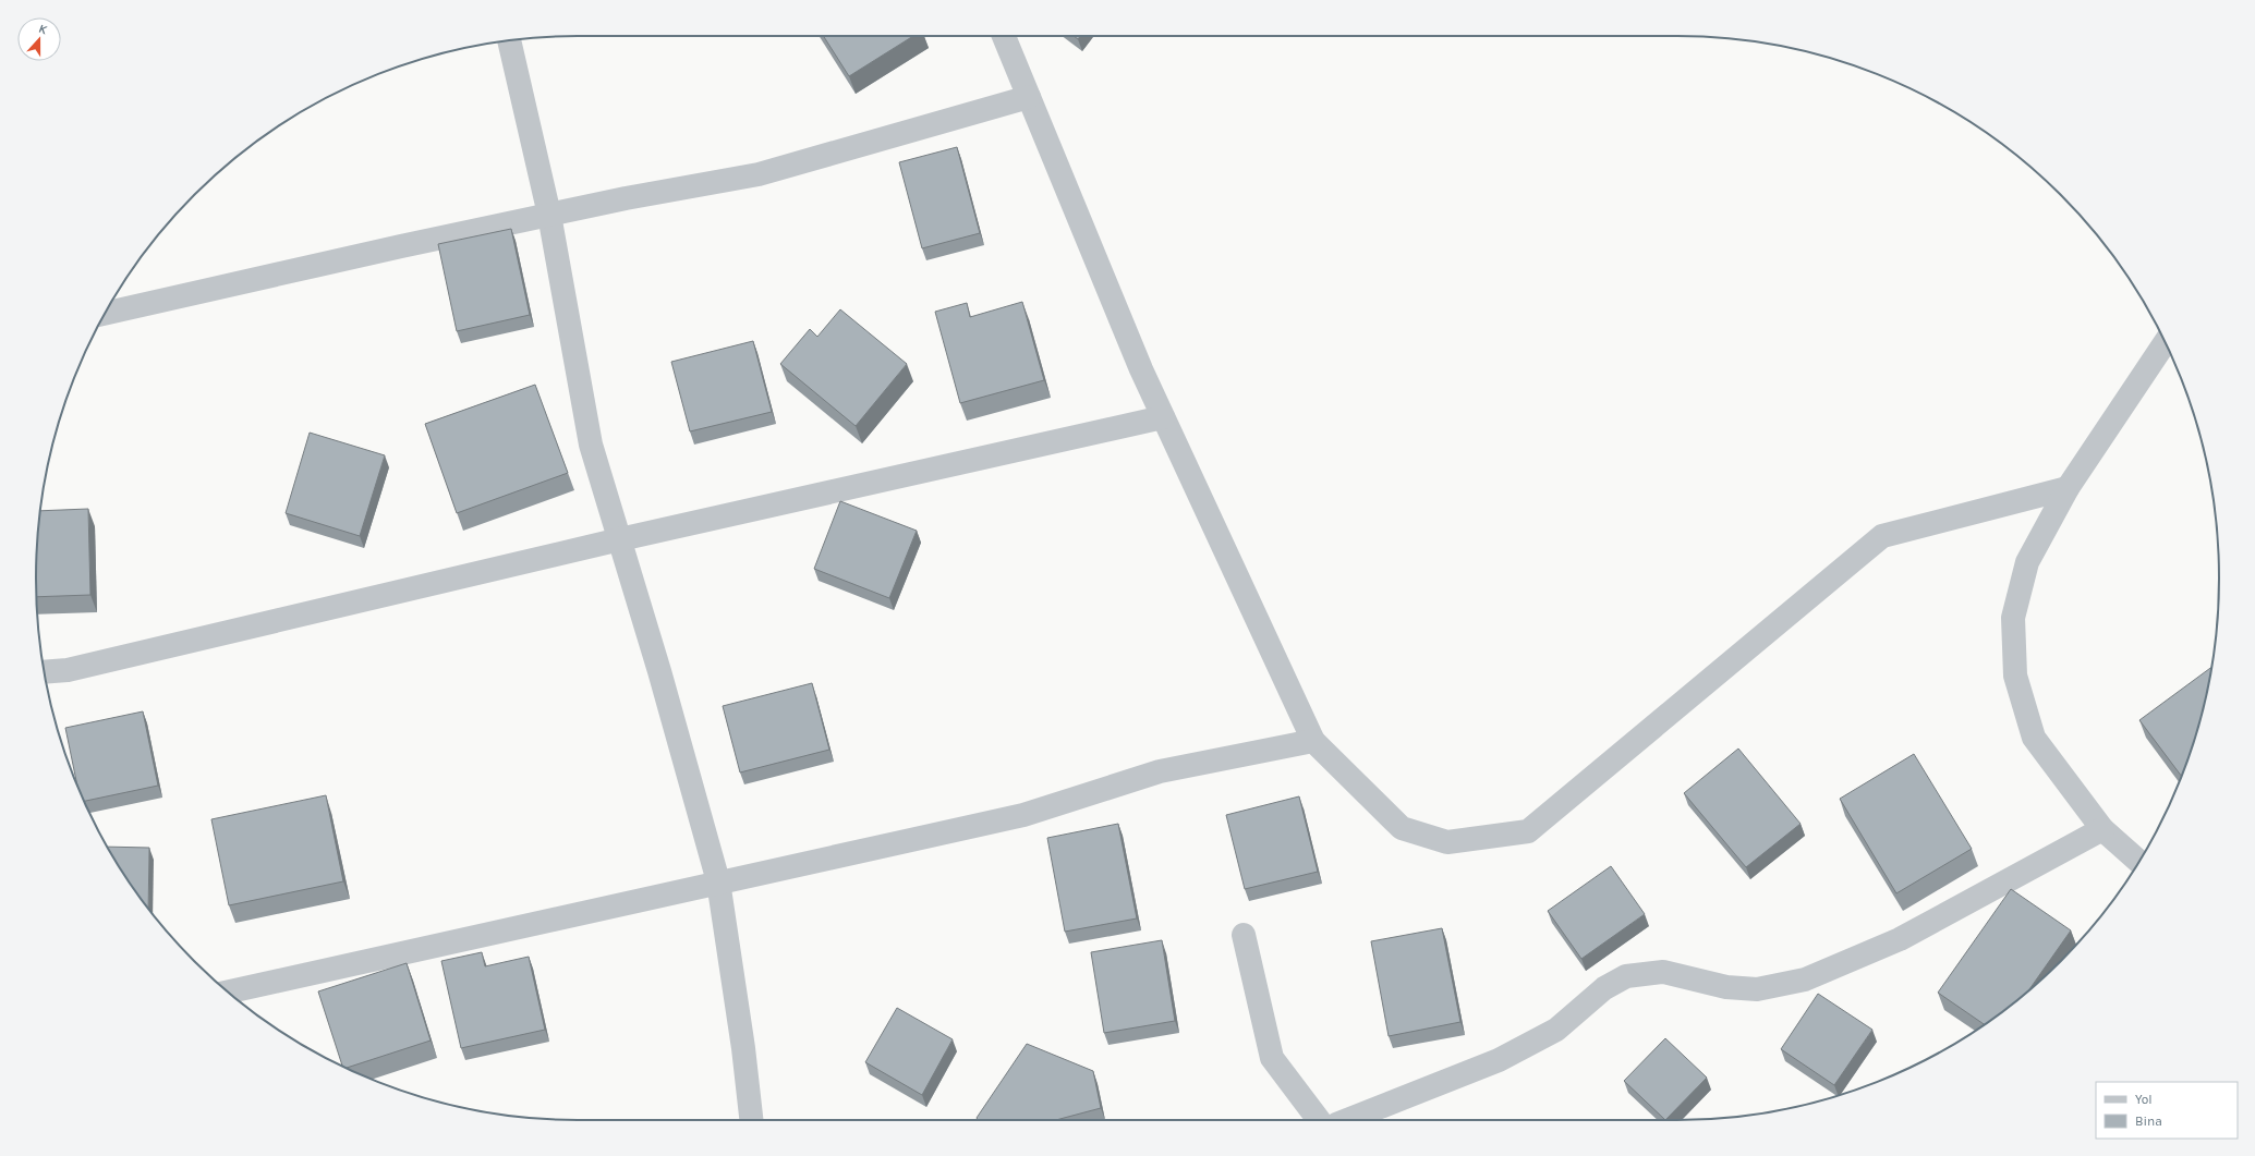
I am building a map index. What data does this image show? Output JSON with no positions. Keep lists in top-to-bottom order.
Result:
{
  "legend": ["Yol", "Bina"],
  "north": "top"
}
